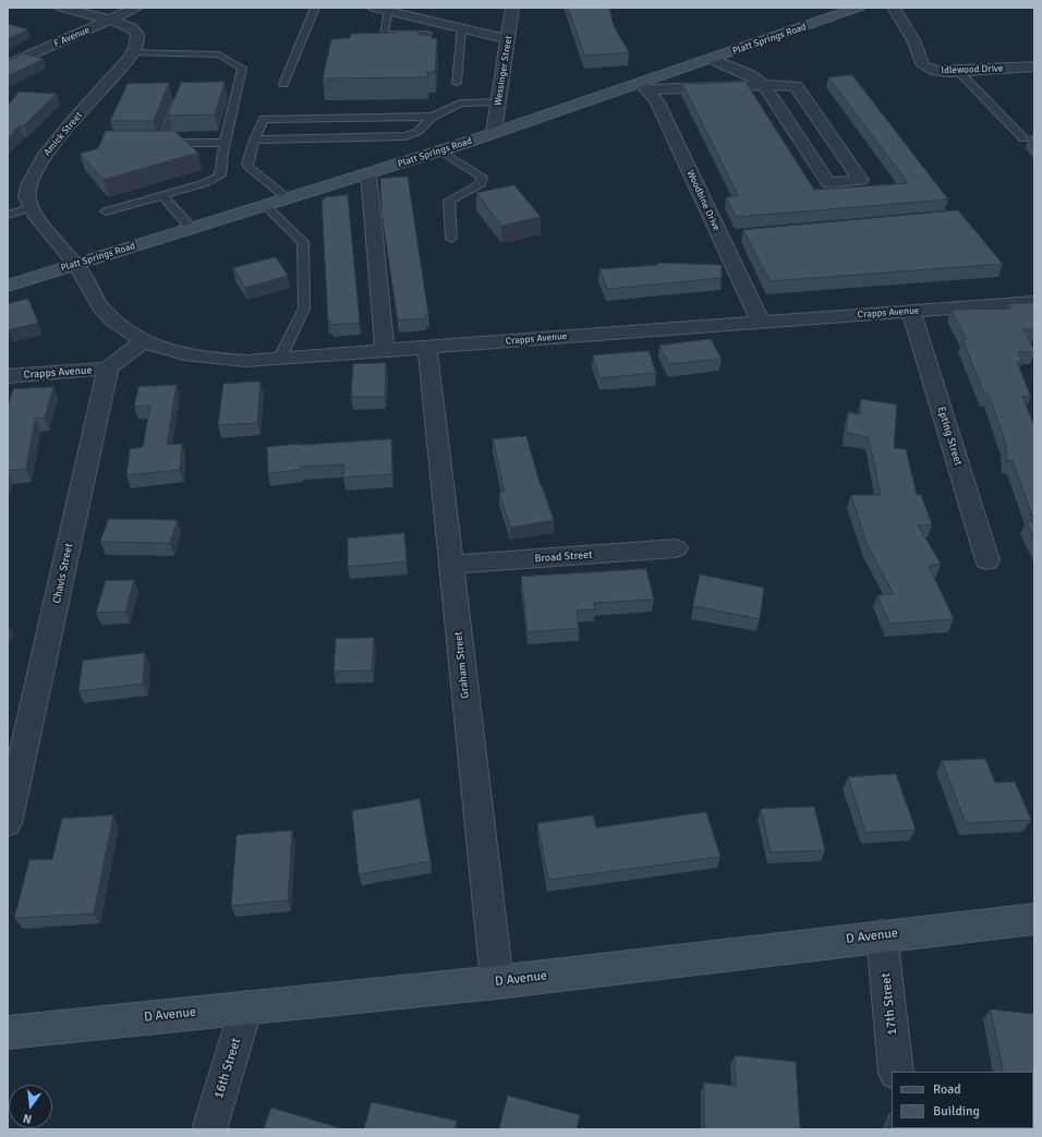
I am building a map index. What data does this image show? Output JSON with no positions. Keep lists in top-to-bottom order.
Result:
{
  "streets": {
    "main road": ["Platt Springs Road", "D Avenue"],
    "street": [
      "F Avenue",
      "Idlewood Drive",
      "Wessinger Street",
      "Amick Street",
      "Woodbine Drive",
      "Crapps Avenue",
      "Epting Street",
      "Broad Street",
      "Chavis Street",
      "Graham Street",
      "17th Street",
      "16th Street"
    ]
  },
  "crossings": [
    ["Platt Springs Road", "Wessinger Street"],
    ["Platt Springs Road", "Amick Street"],
    ["Platt Springs Road", "Woodbine Drive"],
    ["Platt Springs Road", "Crapps Avenue"],
    ["Amick Street", "Crapps Avenue"],
    ["Woodbine Drive", "Crapps Avenue"],
    ["Crapps Avenue", "Epting Street"],
    ["Crapps Avenue", "Chavis Street"],
    ["Crapps Avenue", "Graham Street"],
    ["Broad Street", "Graham Street"],
    ["Graham Street", "D Avenue"],
    ["D Avenue", "17th Street"],
    ["D Avenue", "16th Street"]
  ],
  "legend": ["Road", "Building"],
  "north": "bottom"
}
